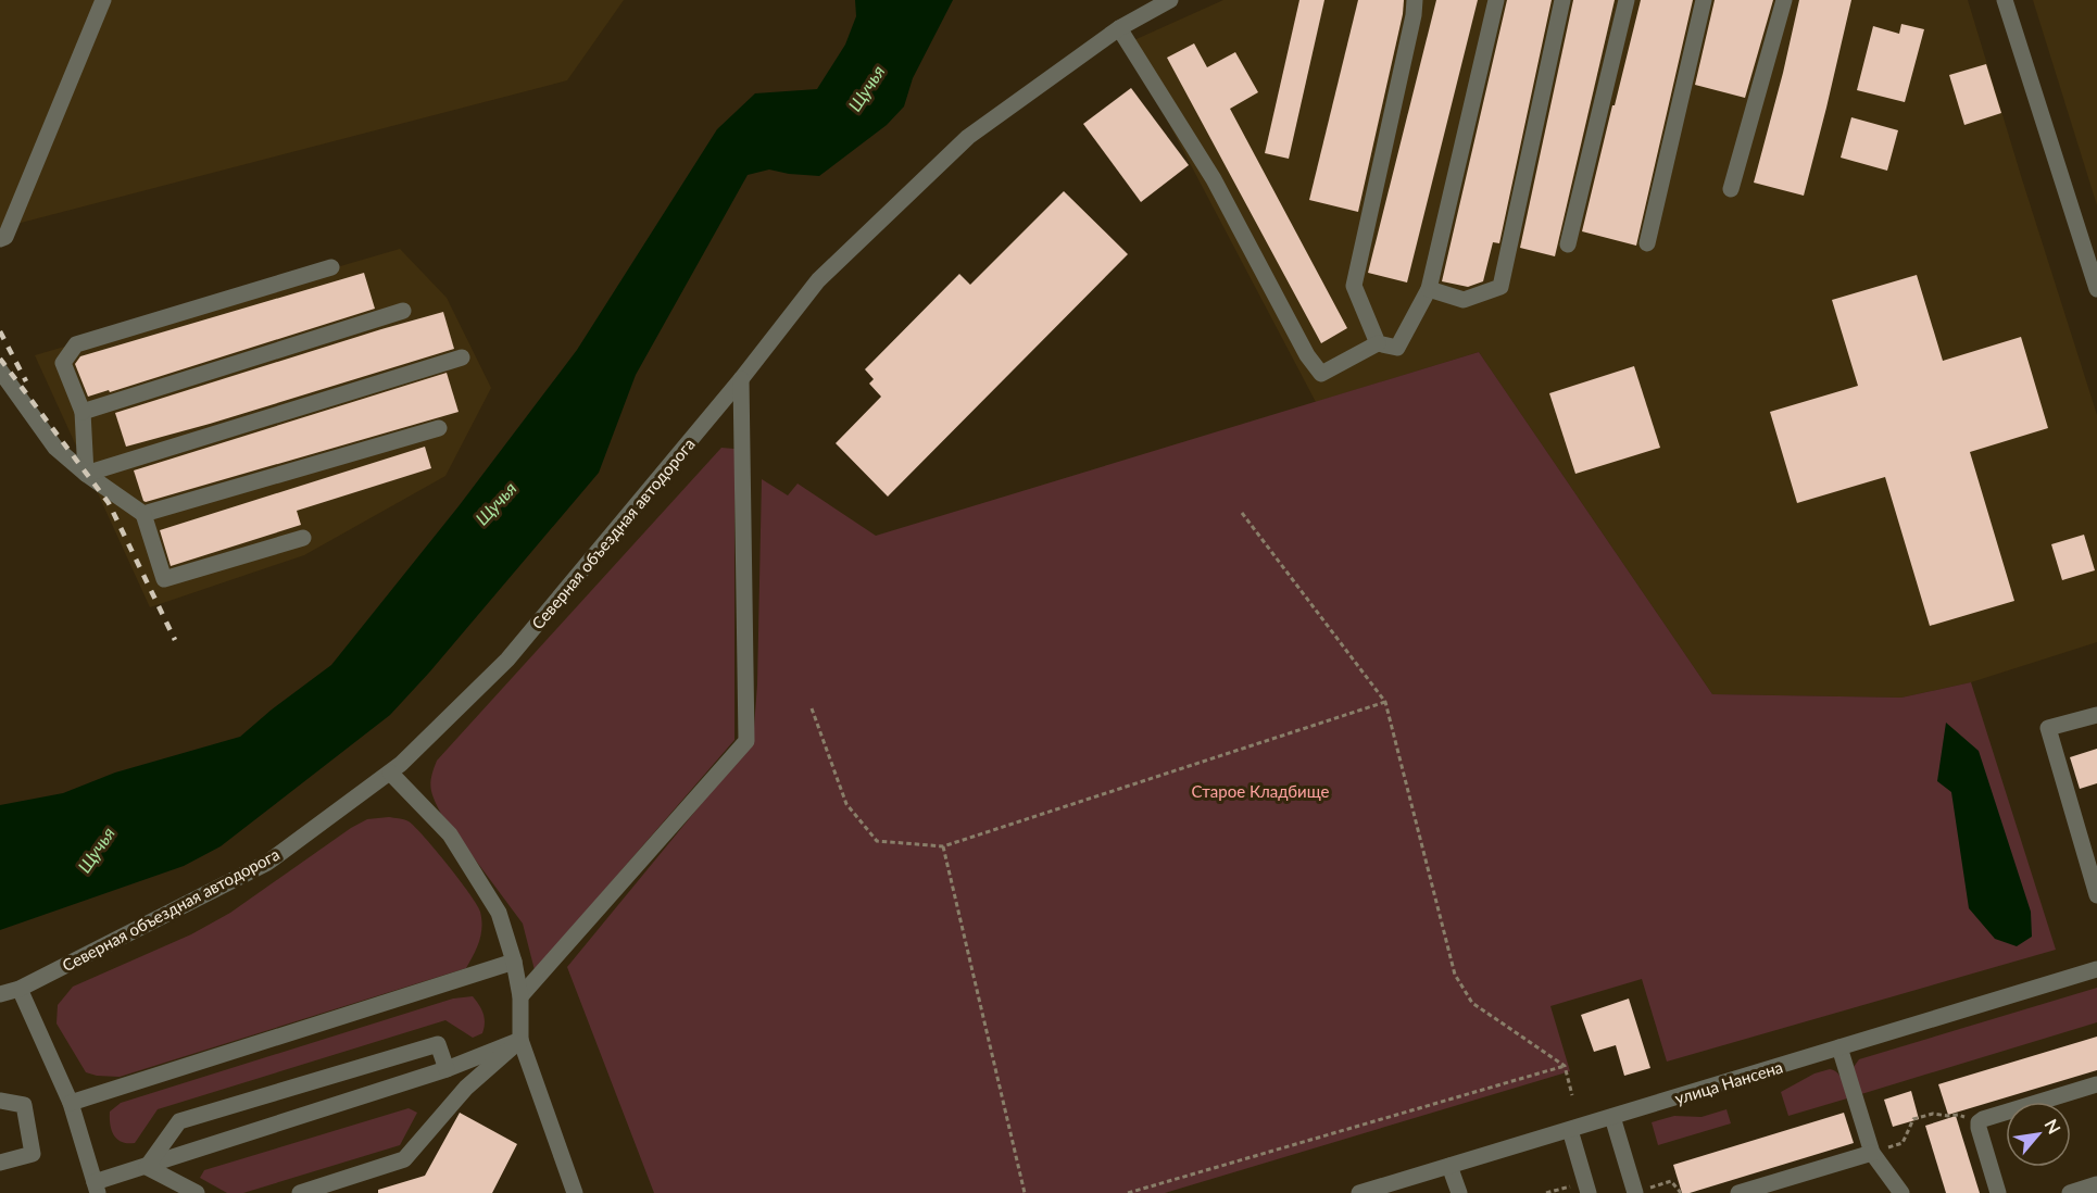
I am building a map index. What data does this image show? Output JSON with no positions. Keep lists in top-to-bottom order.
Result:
{
  "streets": {
    "street": ["Северная объездная автодорога", "улица Нансена"]
  },
  "water": ["Щучья"],
  "parks": ["Старое Кладбище"],
  "north": "top right"
}
